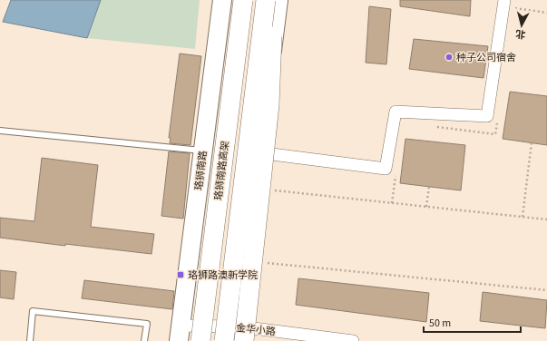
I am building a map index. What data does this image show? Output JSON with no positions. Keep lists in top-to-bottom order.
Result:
{
  "streets": {
    "highway": ["珞狮南路高架"],
    "main road": ["珞狮南路"],
    "street": ["金华小路"]
  },
  "crossings": [
    ["珞狮南路", "金华小路"]
  ],
  "places": {
    "other": ["种子公司宿舍"],
    "transit": ["珞狮路澳新学院"]
  },
  "scale_bar": "50 m",
  "north": "bottom"
}
